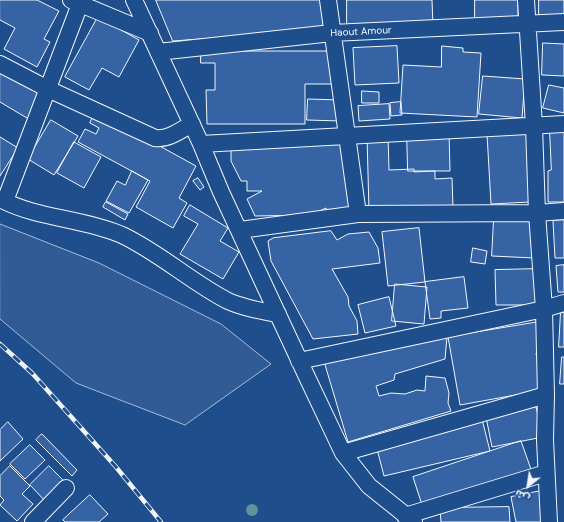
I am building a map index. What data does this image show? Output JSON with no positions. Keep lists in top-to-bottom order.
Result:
{
  "streets": {
    "street": ["Haout Amour"]
  },
  "north": "bottom left"
}
